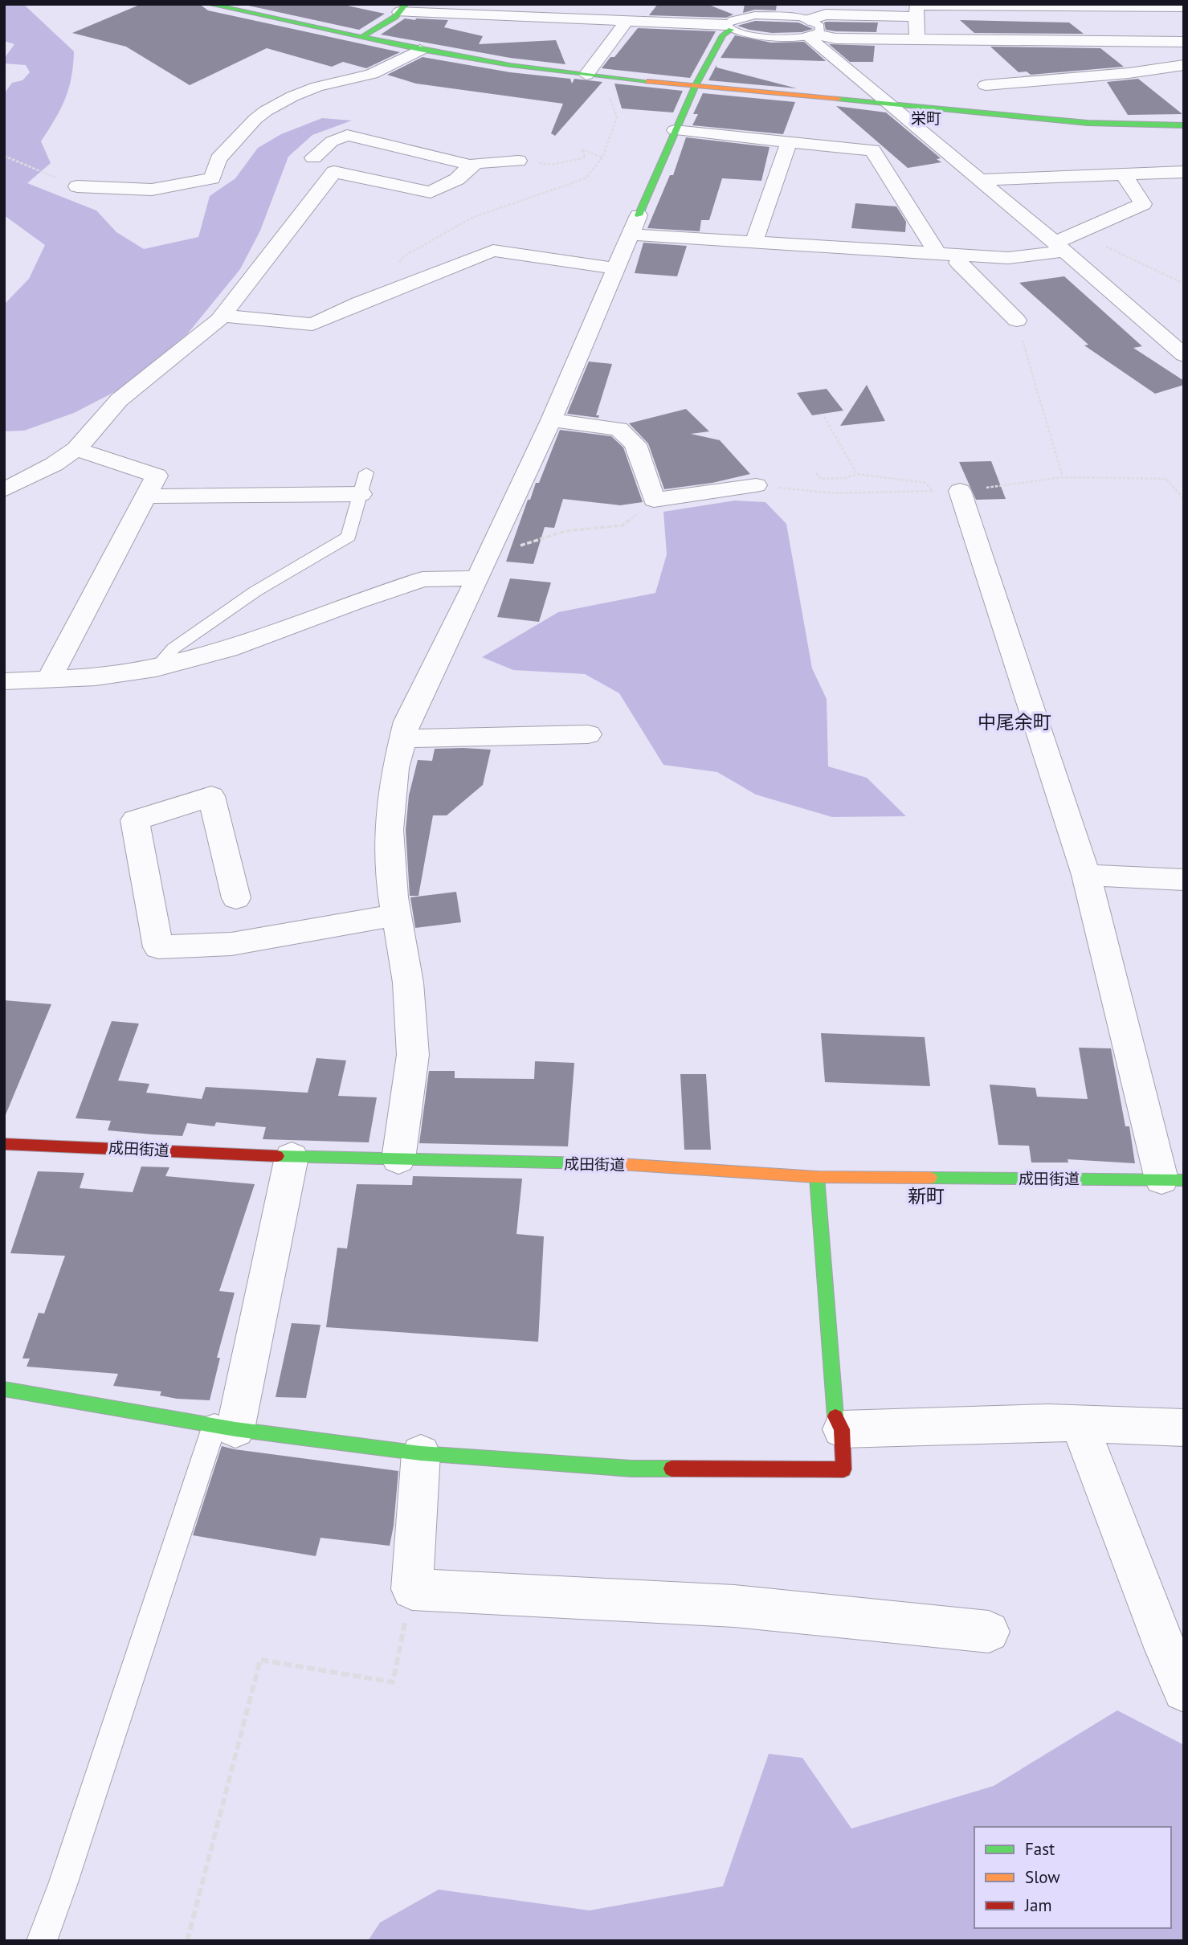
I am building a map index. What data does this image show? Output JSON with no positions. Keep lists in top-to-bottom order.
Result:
{
  "streets": {
    "street": ["成田街道"]
  },
  "districts": ["栄町", "中尾余町", "新町"],
  "legend": ["Fast", "Slow", "Jam"]
}
